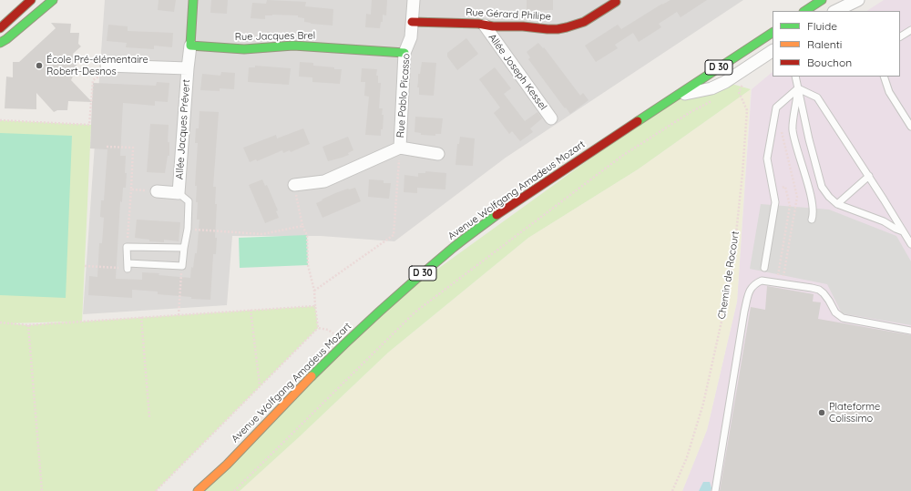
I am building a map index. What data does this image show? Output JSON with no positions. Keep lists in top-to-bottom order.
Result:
{
  "streets": {
    "main road": [
      "Rue Gérard Philipe",
      "Rue Jacques Brel",
      "D 30",
      "Avenue Wolfgang Amadeus Mozart"
    ],
    "street": ["Allée Joseph Kessel", "Rue Pablo Picasso", "Allée Jacques Prévert"],
    "path": ["Chemin de Rocourt"]
  },
  "crossings": [
    ["Rue Gérard Philipe", "Allée Joseph Kessel"],
    ["Rue Gérard Philipe", "Rue Pablo Picasso"],
    ["Rue Jacques Brel", "Rue Pablo Picasso"],
    ["Rue Jacques Brel", "Allée Jacques Prévert"]
  ],
  "places": ["École Pré-élémentaire Robert-Desnos", "Plateforme Colissimo"],
  "legend": ["Fluide", "Ralenti", "Bouchon"]
}
